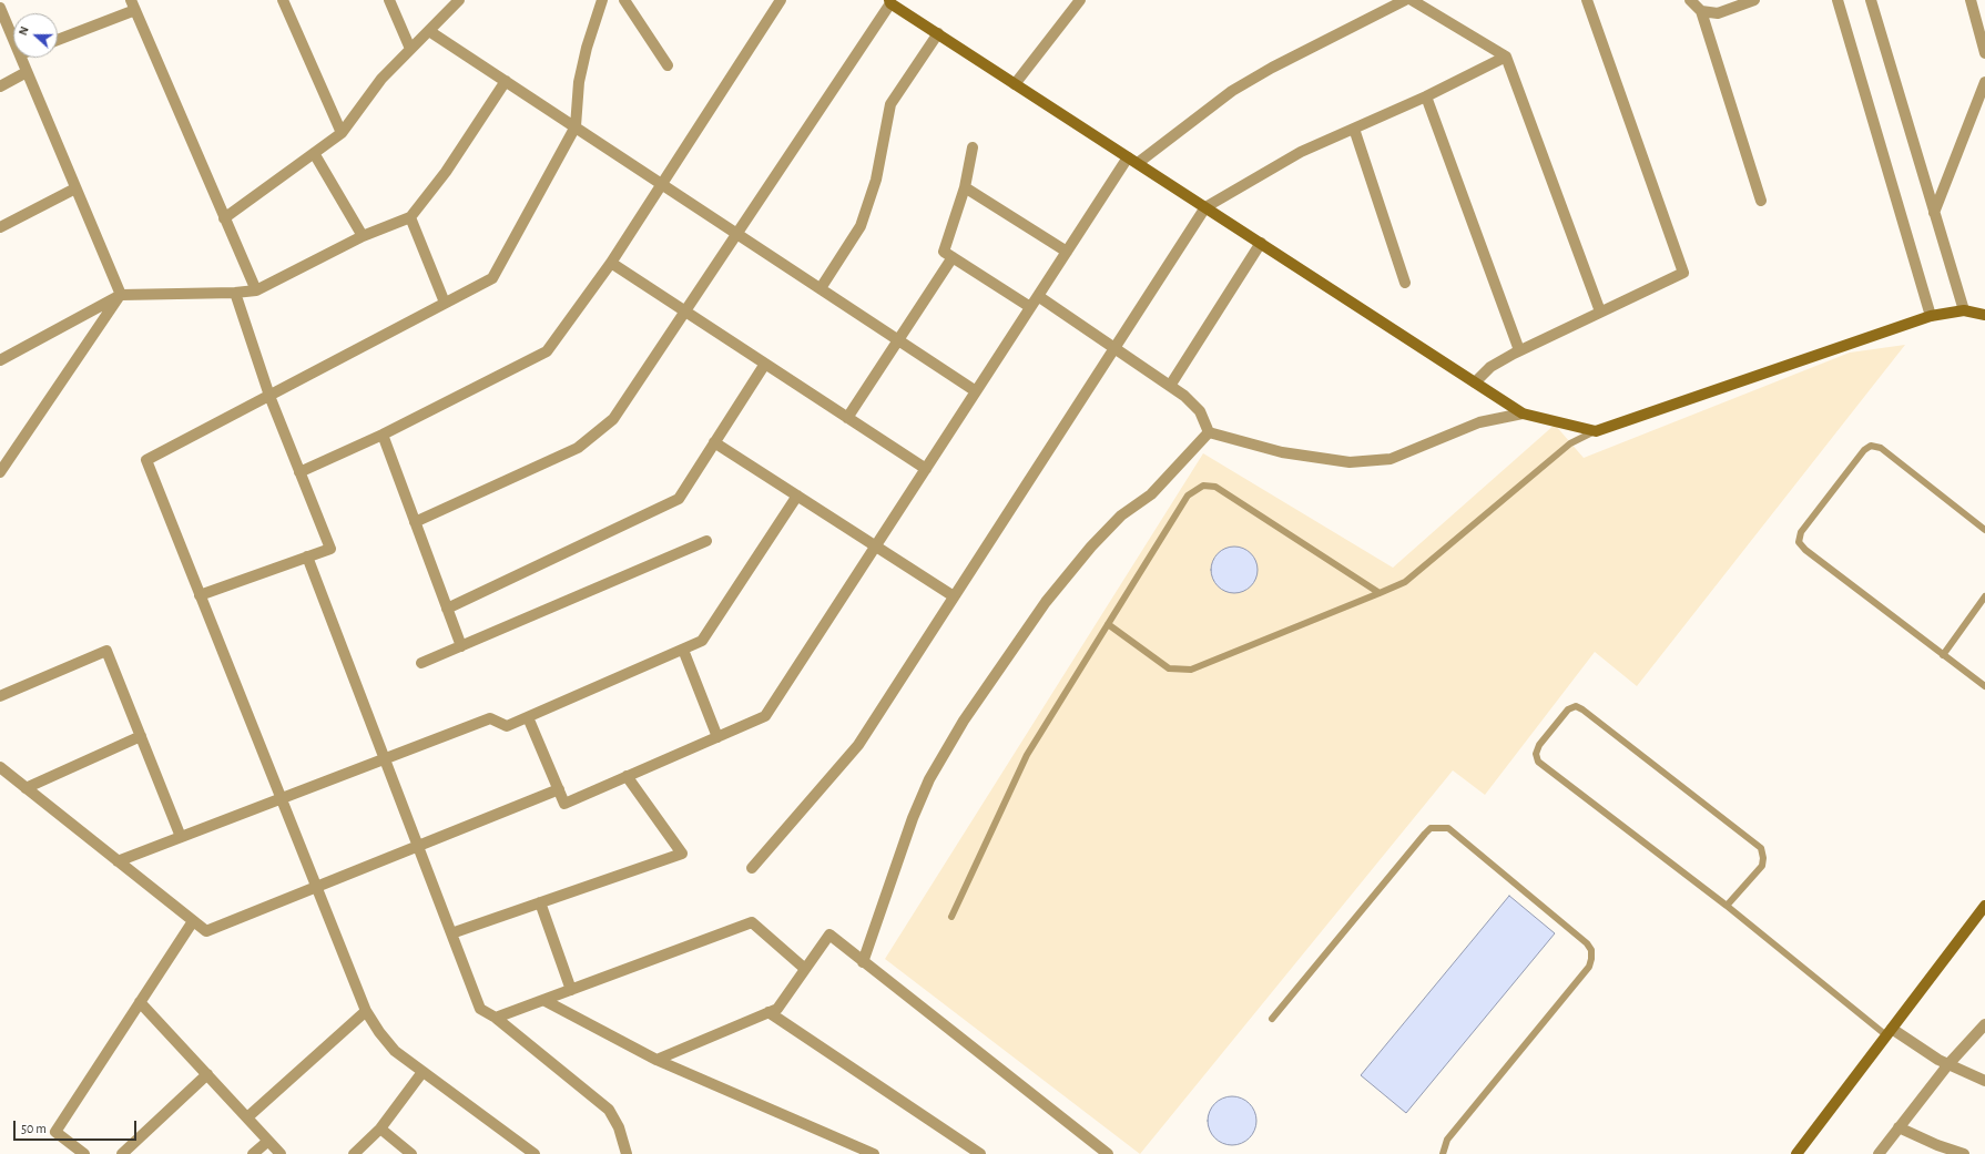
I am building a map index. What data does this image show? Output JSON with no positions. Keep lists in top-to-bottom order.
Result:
{
  "scale_bar": "50 m",
  "north": "left"
}
